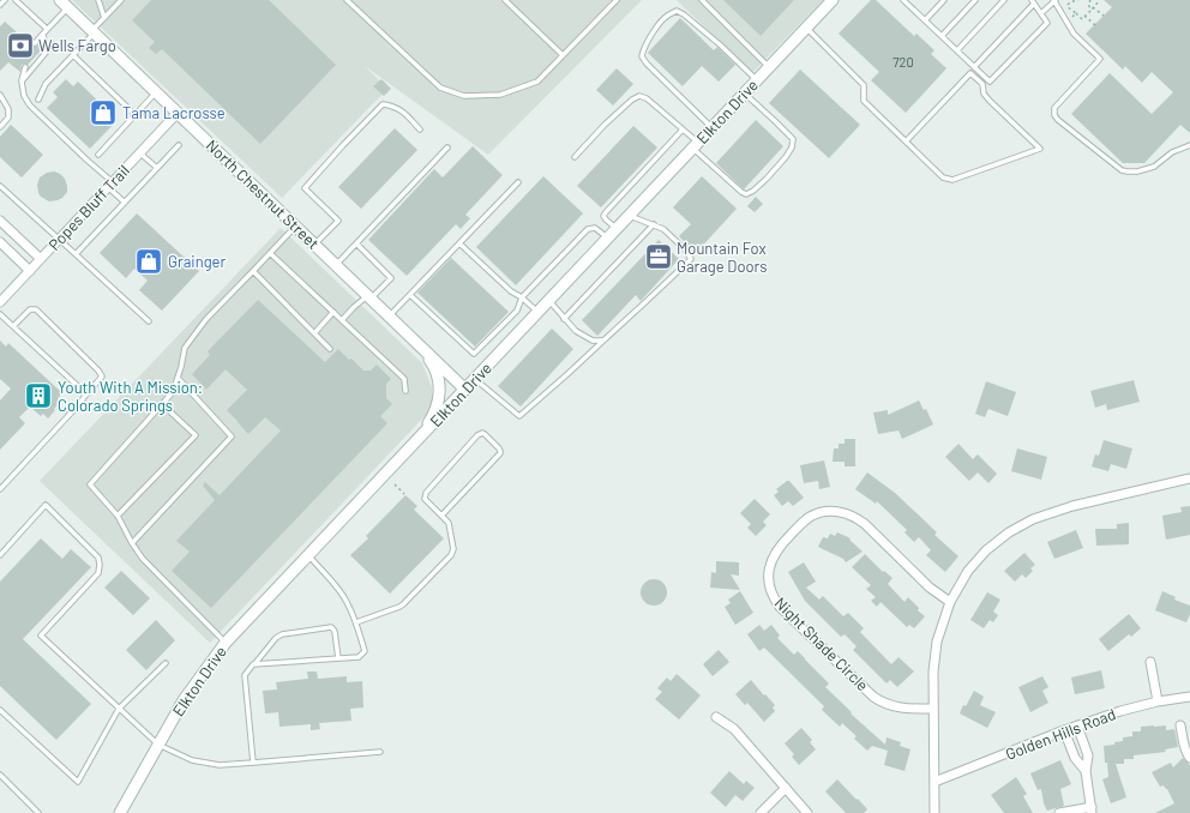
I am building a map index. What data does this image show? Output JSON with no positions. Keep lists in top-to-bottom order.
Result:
{
  "streets": {
    "street": [
      "Elkton Drive",
      "North Chestnut Street",
      "Popes Bluff Trail",
      "Night Shade Circle",
      "Golden Hills Road"
    ]
  },
  "crossings": [
    ["Elkton Drive", "North Chestnut Street"],
    ["North Chestnut Street", "Popes Bluff Trail"]
  ],
  "places": {
    "bank": ["Wells Fargo"],
    "shop": ["Tama Lacrosse", "Grainger"],
    "office": ["Mountain Fox Garage Doors"],
    "building": ["Youth With A Mission: Colorado Springs"]
  },
  "house_numbers": ["720"]
}
